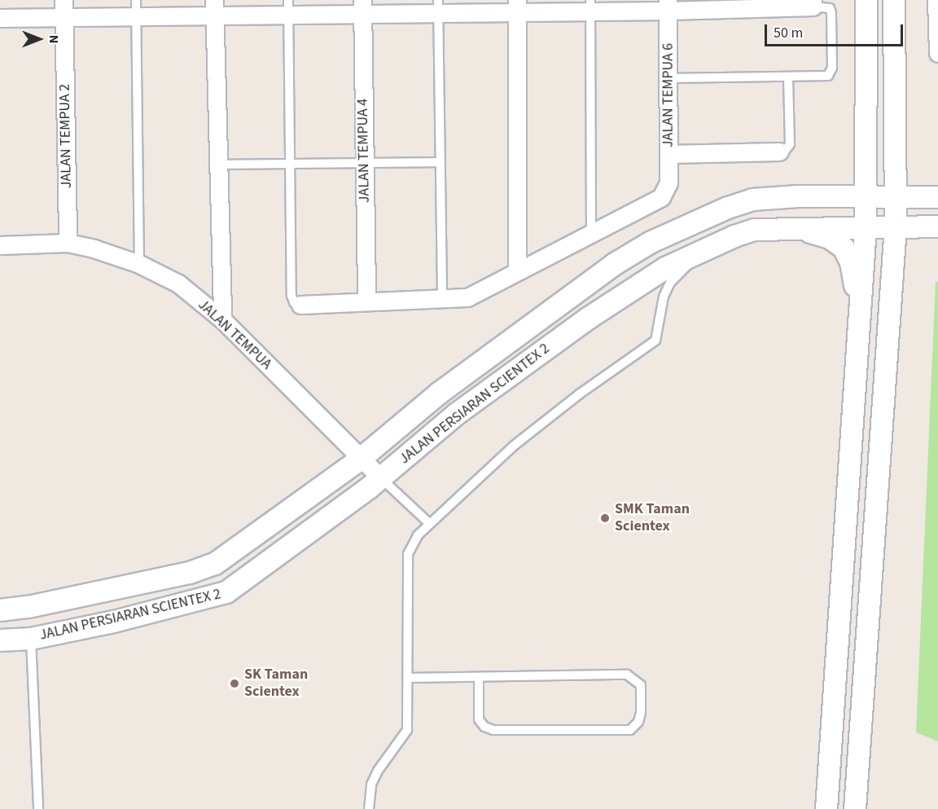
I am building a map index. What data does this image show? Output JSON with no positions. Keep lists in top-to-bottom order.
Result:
{
  "streets": {
    "street": [
      "JALAN TEMPUA 6",
      "JALAN TEMPUA 2",
      "JALAN TEMPUA 4",
      "JALAN TEMPUA",
      "JALAN PERSIARAN SCIENTEX 2"
    ]
  },
  "crossings": [
    ["JALAN TEMPUA 2", "JALAN TEMPUA"],
    ["JALAN TEMPUA", "JALAN PERSIARAN SCIENTEX 2"]
  ],
  "places": ["SMK Taman Scientex", "SK Taman Scientex"],
  "scale_bar": "50 m",
  "north": "right"
}
